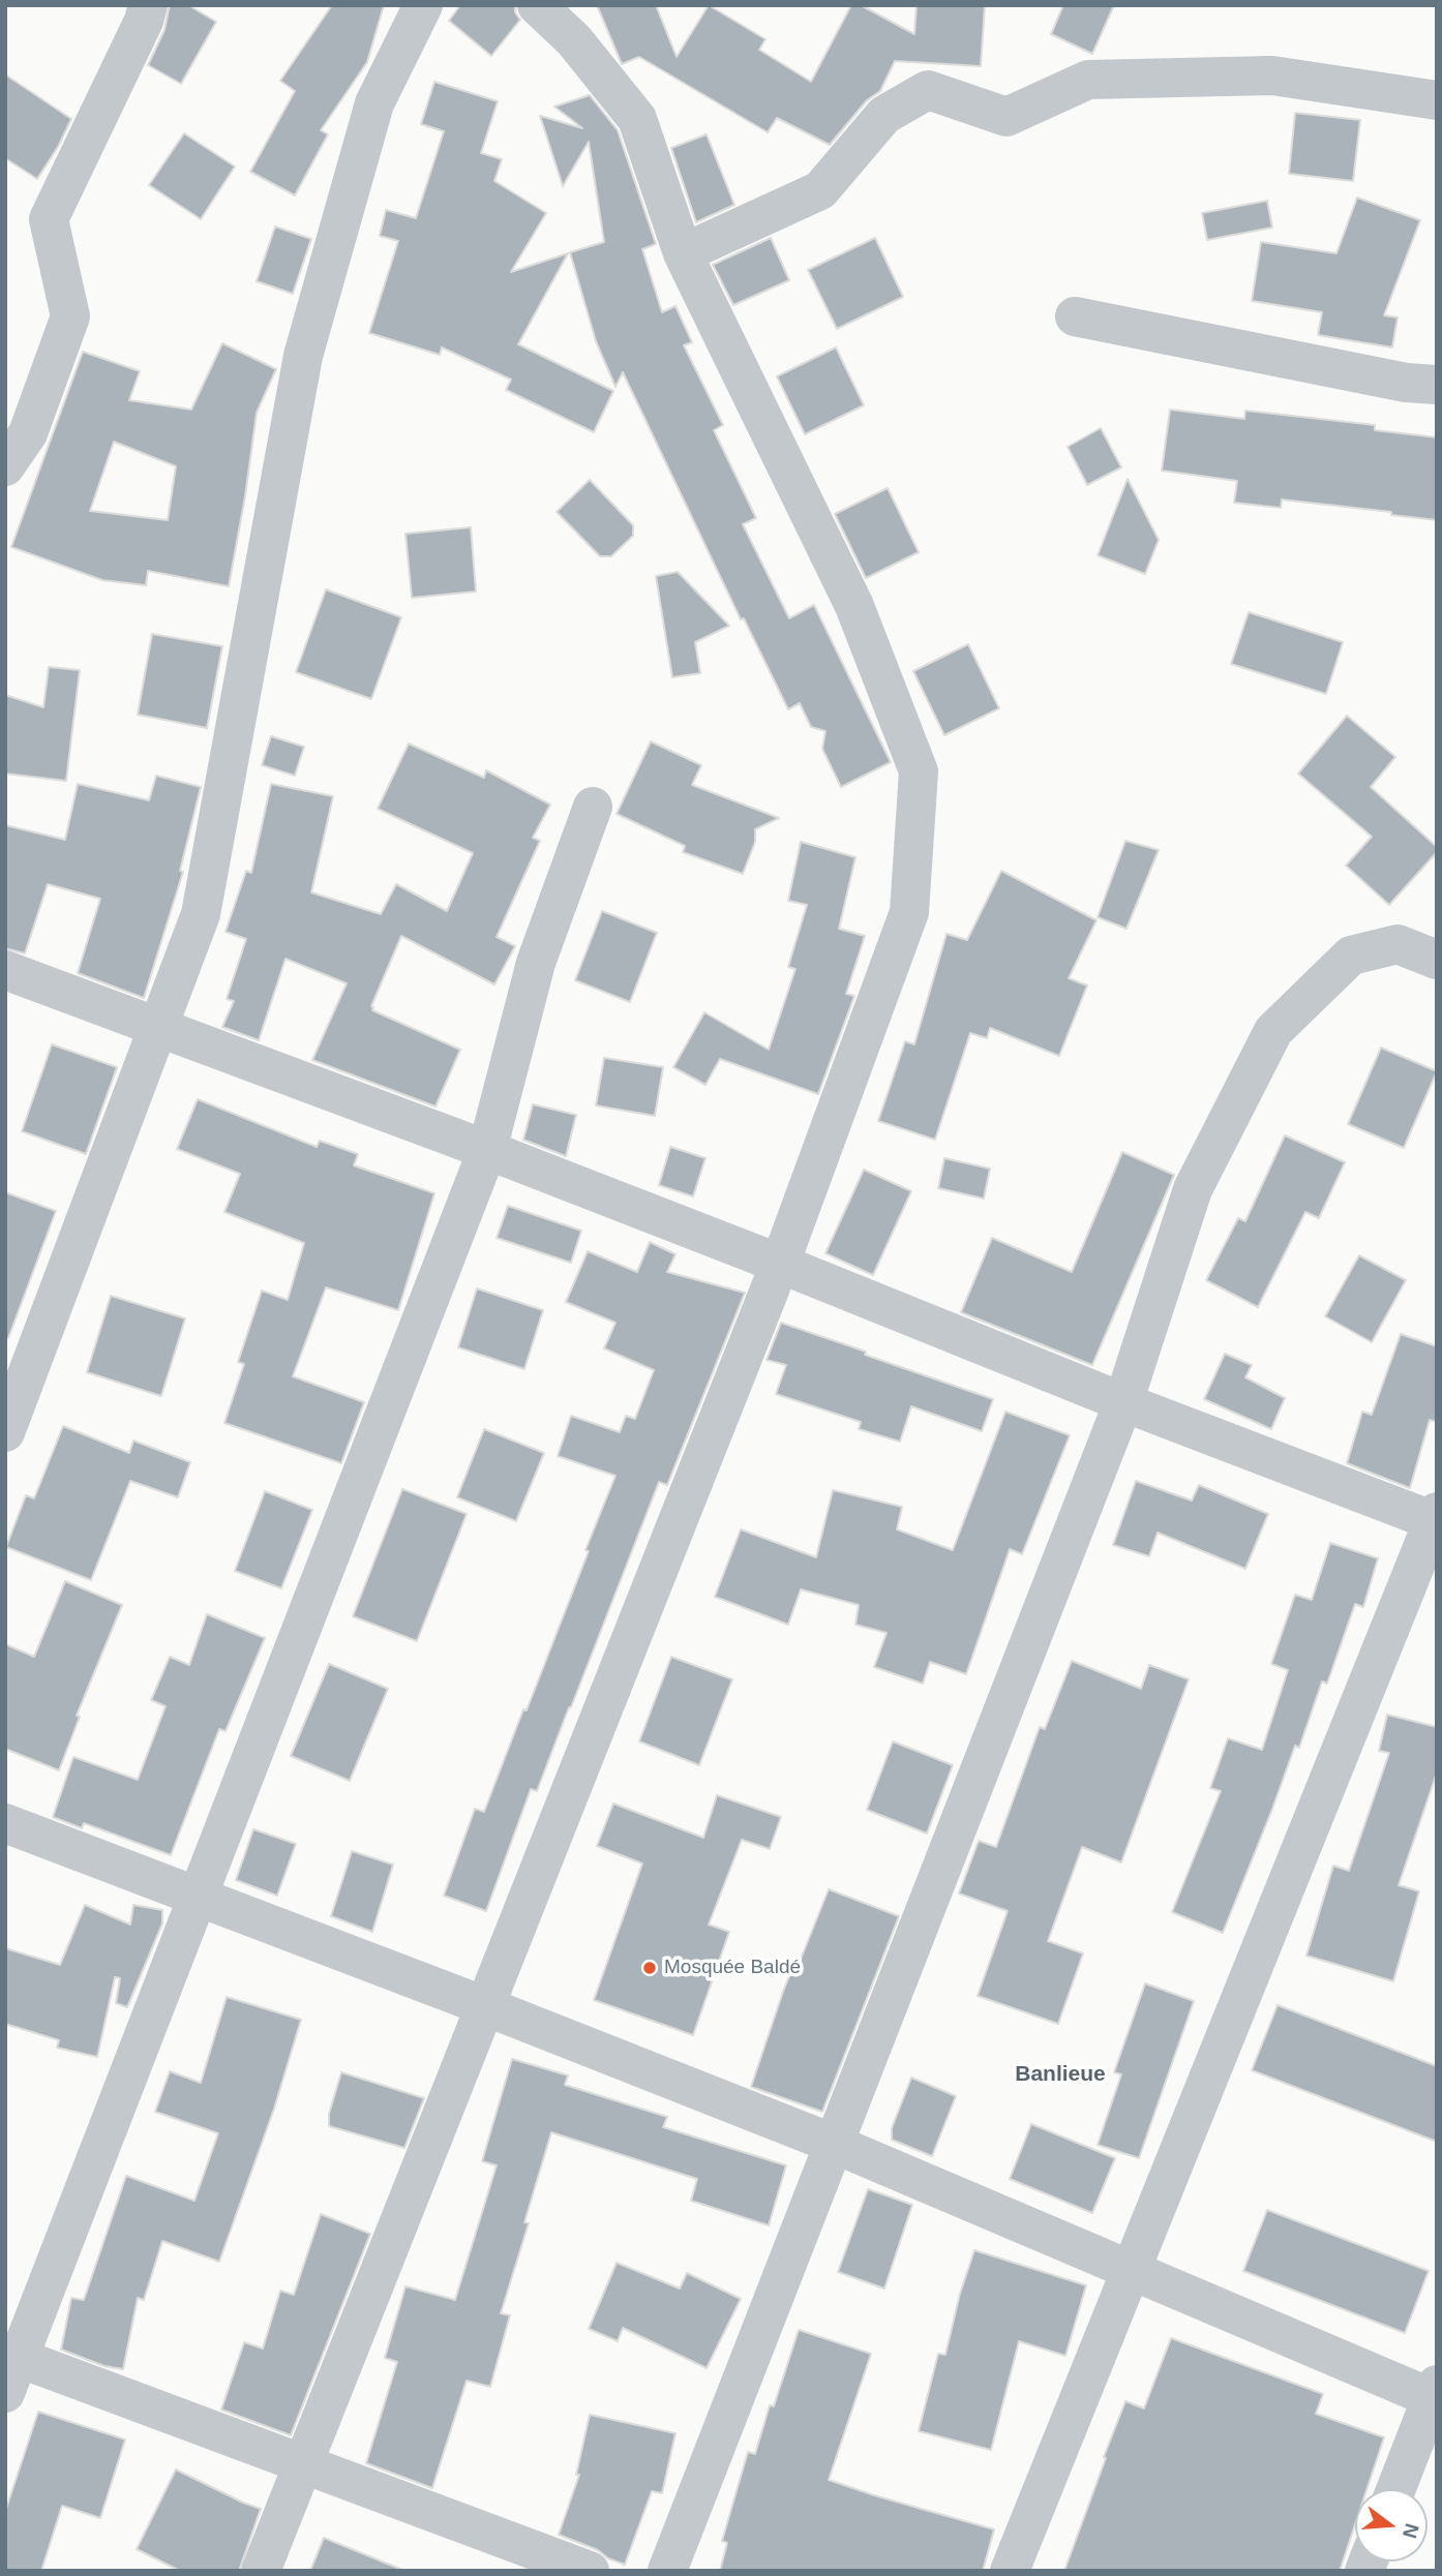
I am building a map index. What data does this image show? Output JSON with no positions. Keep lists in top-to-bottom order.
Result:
{
  "districts": ["Banlieue"],
  "places": ["Mosquée Baldé"],
  "north": "right"
}
